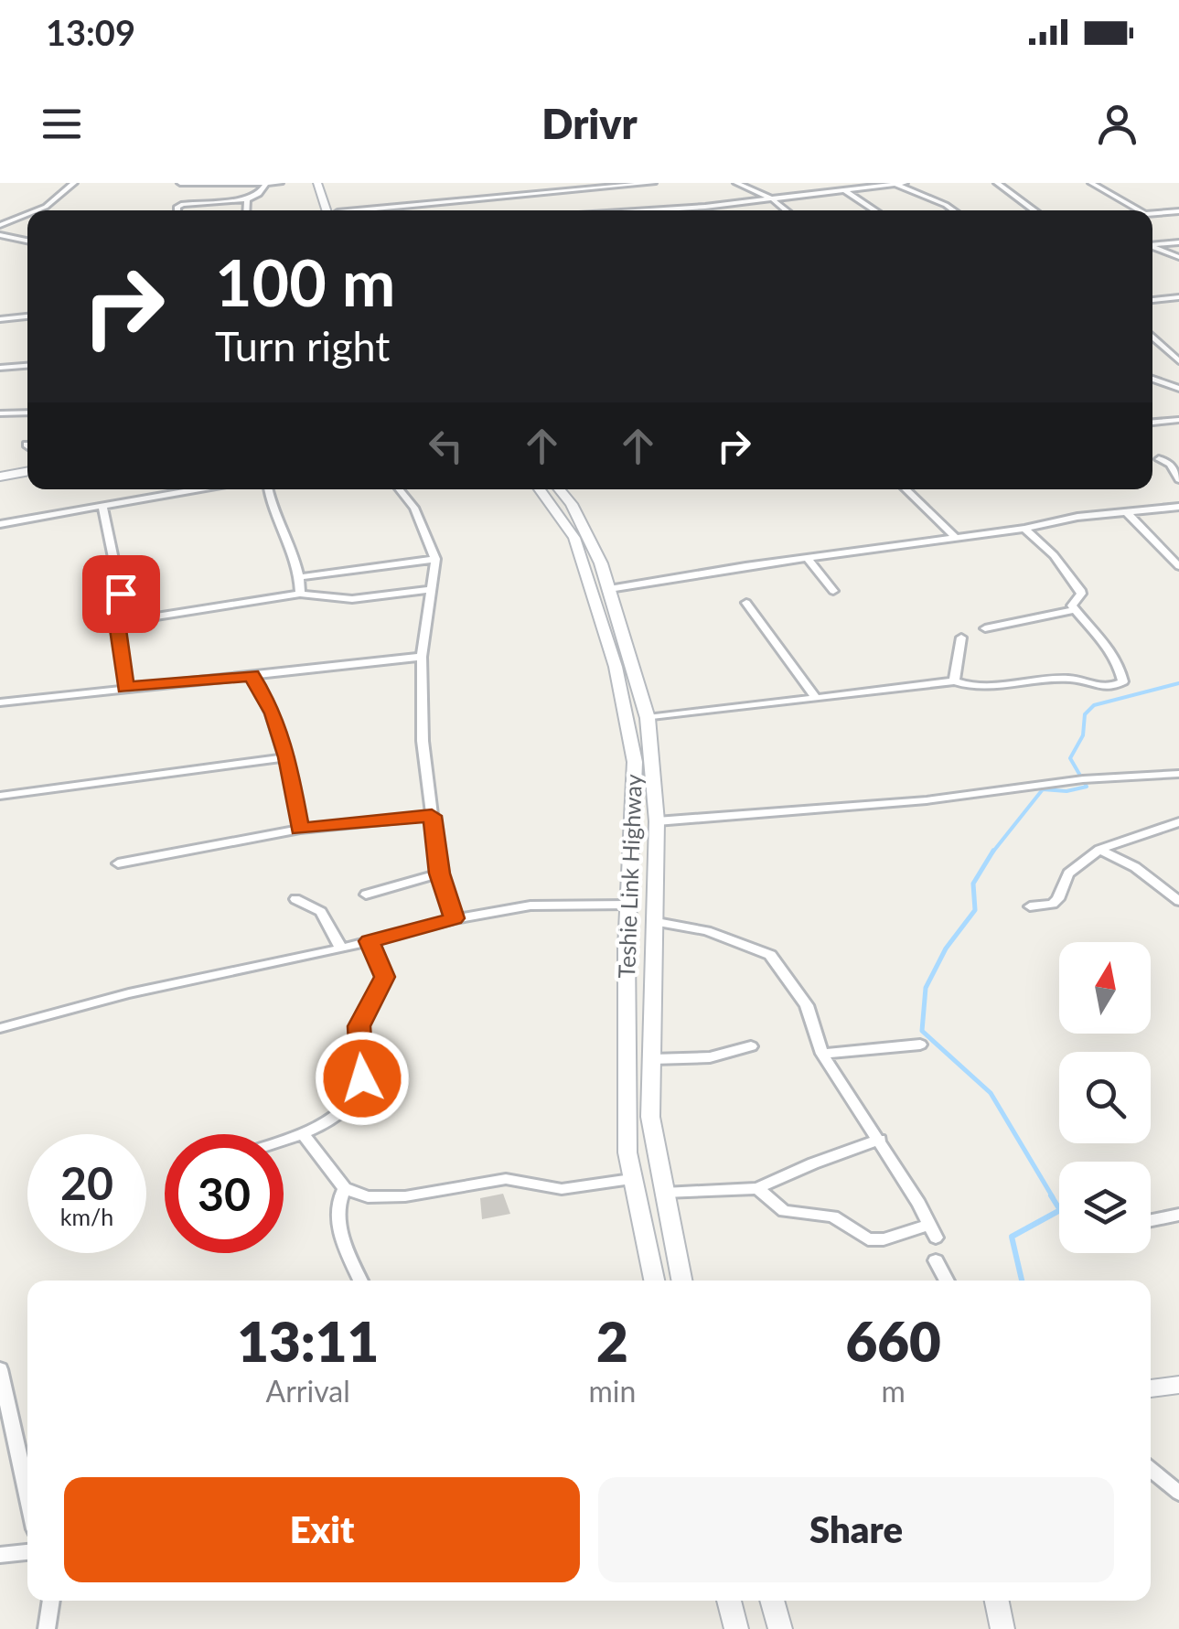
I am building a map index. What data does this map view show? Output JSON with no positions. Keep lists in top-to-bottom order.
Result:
{
  "streets": {
    "main road": ["Teshie Link Highway"]
  },
  "north": "top",
  "page": {
    "status": "13:09",
    "header": "Drivr",
    "turn": ["100 m", "Turn right"],
    "speed": "20 km/h",
    "limit": "30",
    "eta": [
      "13:11",
      "Arrival",
      "2",
      "min",
      "660",
      "m"
    ],
    "buttons": ["Exit", "Share"]
  }
}
